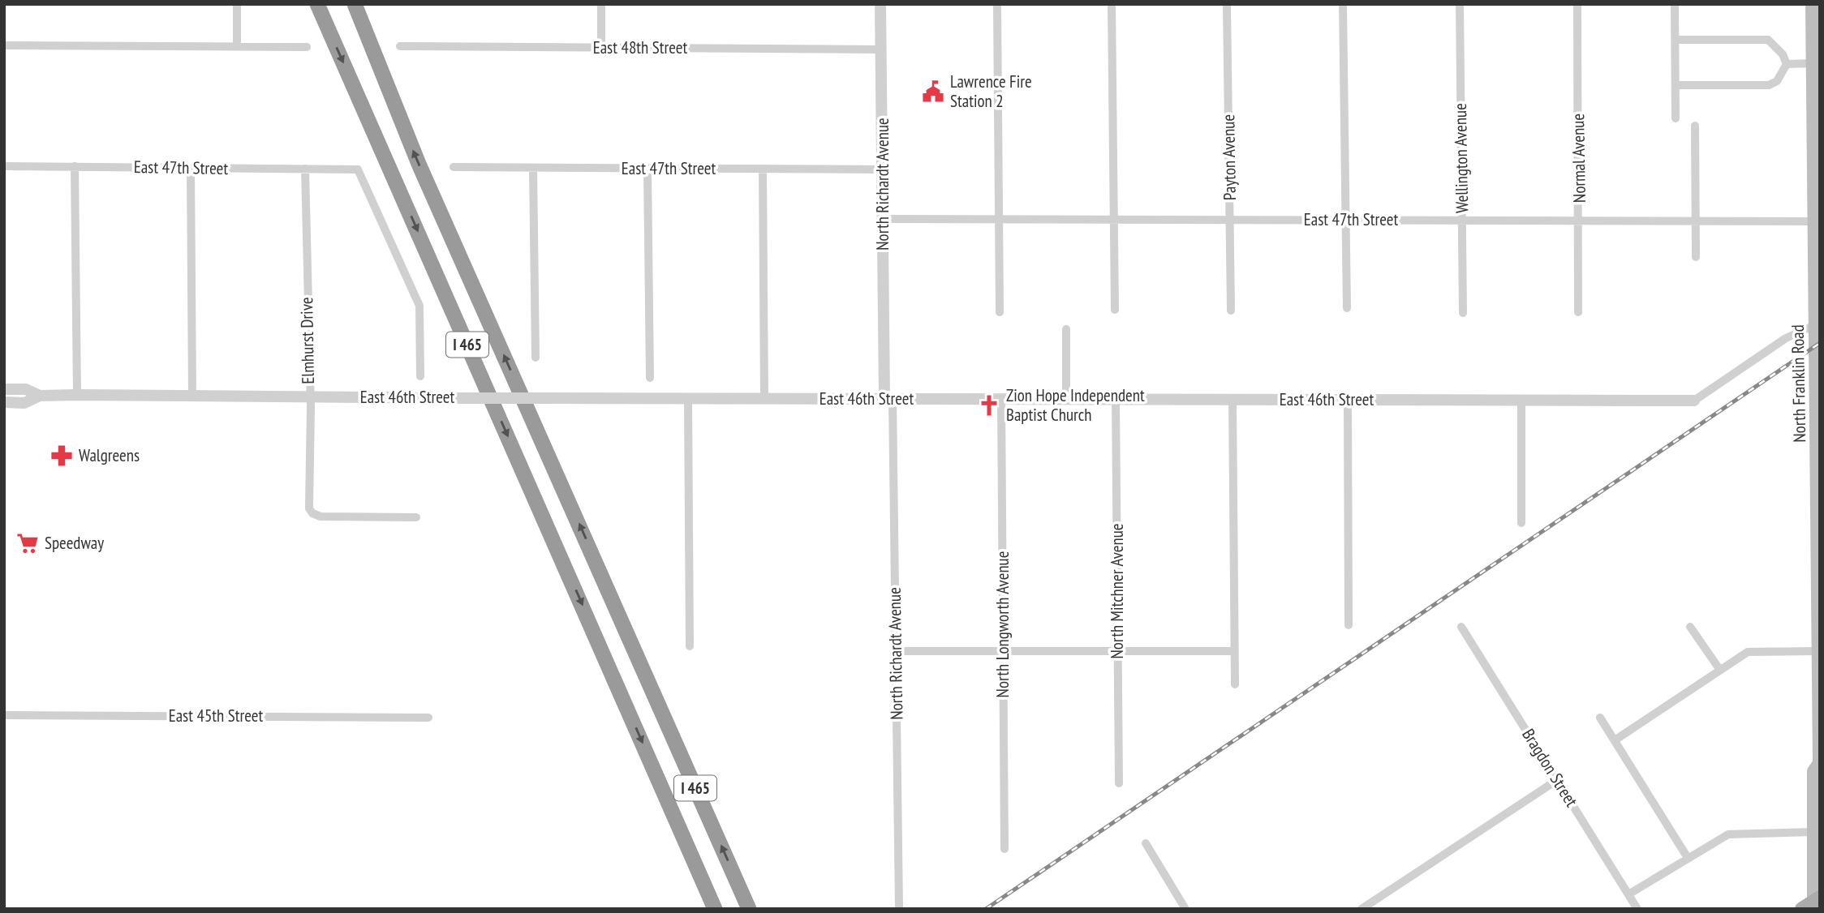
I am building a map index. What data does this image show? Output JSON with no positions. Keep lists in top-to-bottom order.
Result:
{
  "streets": {
    "highway": ["I 465"],
    "main road": ["North Franklin Road"],
    "street": [
      "East 48th Street",
      "Payton Avenue",
      "Wellington Avenue",
      "Normal Avenue",
      "East 47th Street",
      "North Richardt Avenue",
      "Elmhurst Drive",
      "East 46th Street",
      "North Mitchner Avenue",
      "North Longworth Avenue",
      "East 45th Street",
      "Bragdon Street"
    ]
  },
  "crossings": [
    ["East 48th Street", "North Richardt Avenue"],
    ["Payton Avenue", "East 47th Street"],
    ["Wellington Avenue", "East 47th Street"],
    ["Normal Avenue", "East 47th Street"],
    ["East 47th Street", "North Richardt Avenue"],
    ["East 47th Street", "Elmhurst Drive"],
    ["East 47th Street", "North Franklin Road"],
    ["North Richardt Avenue", "East 46th Street"],
    ["Elmhurst Drive", "East 46th Street"],
    ["East 46th Street", "North Mitchner Avenue"],
    ["East 46th Street", "North Longworth Avenue"]
  ],
  "places": {
    "public building": ["Lawrence Fire Station 2"],
    "church": ["Zion Hope Independent Baptist Church"],
    "pharmacy": ["Walgreens"],
    "supermarket": ["Speedway"]
  }
}
